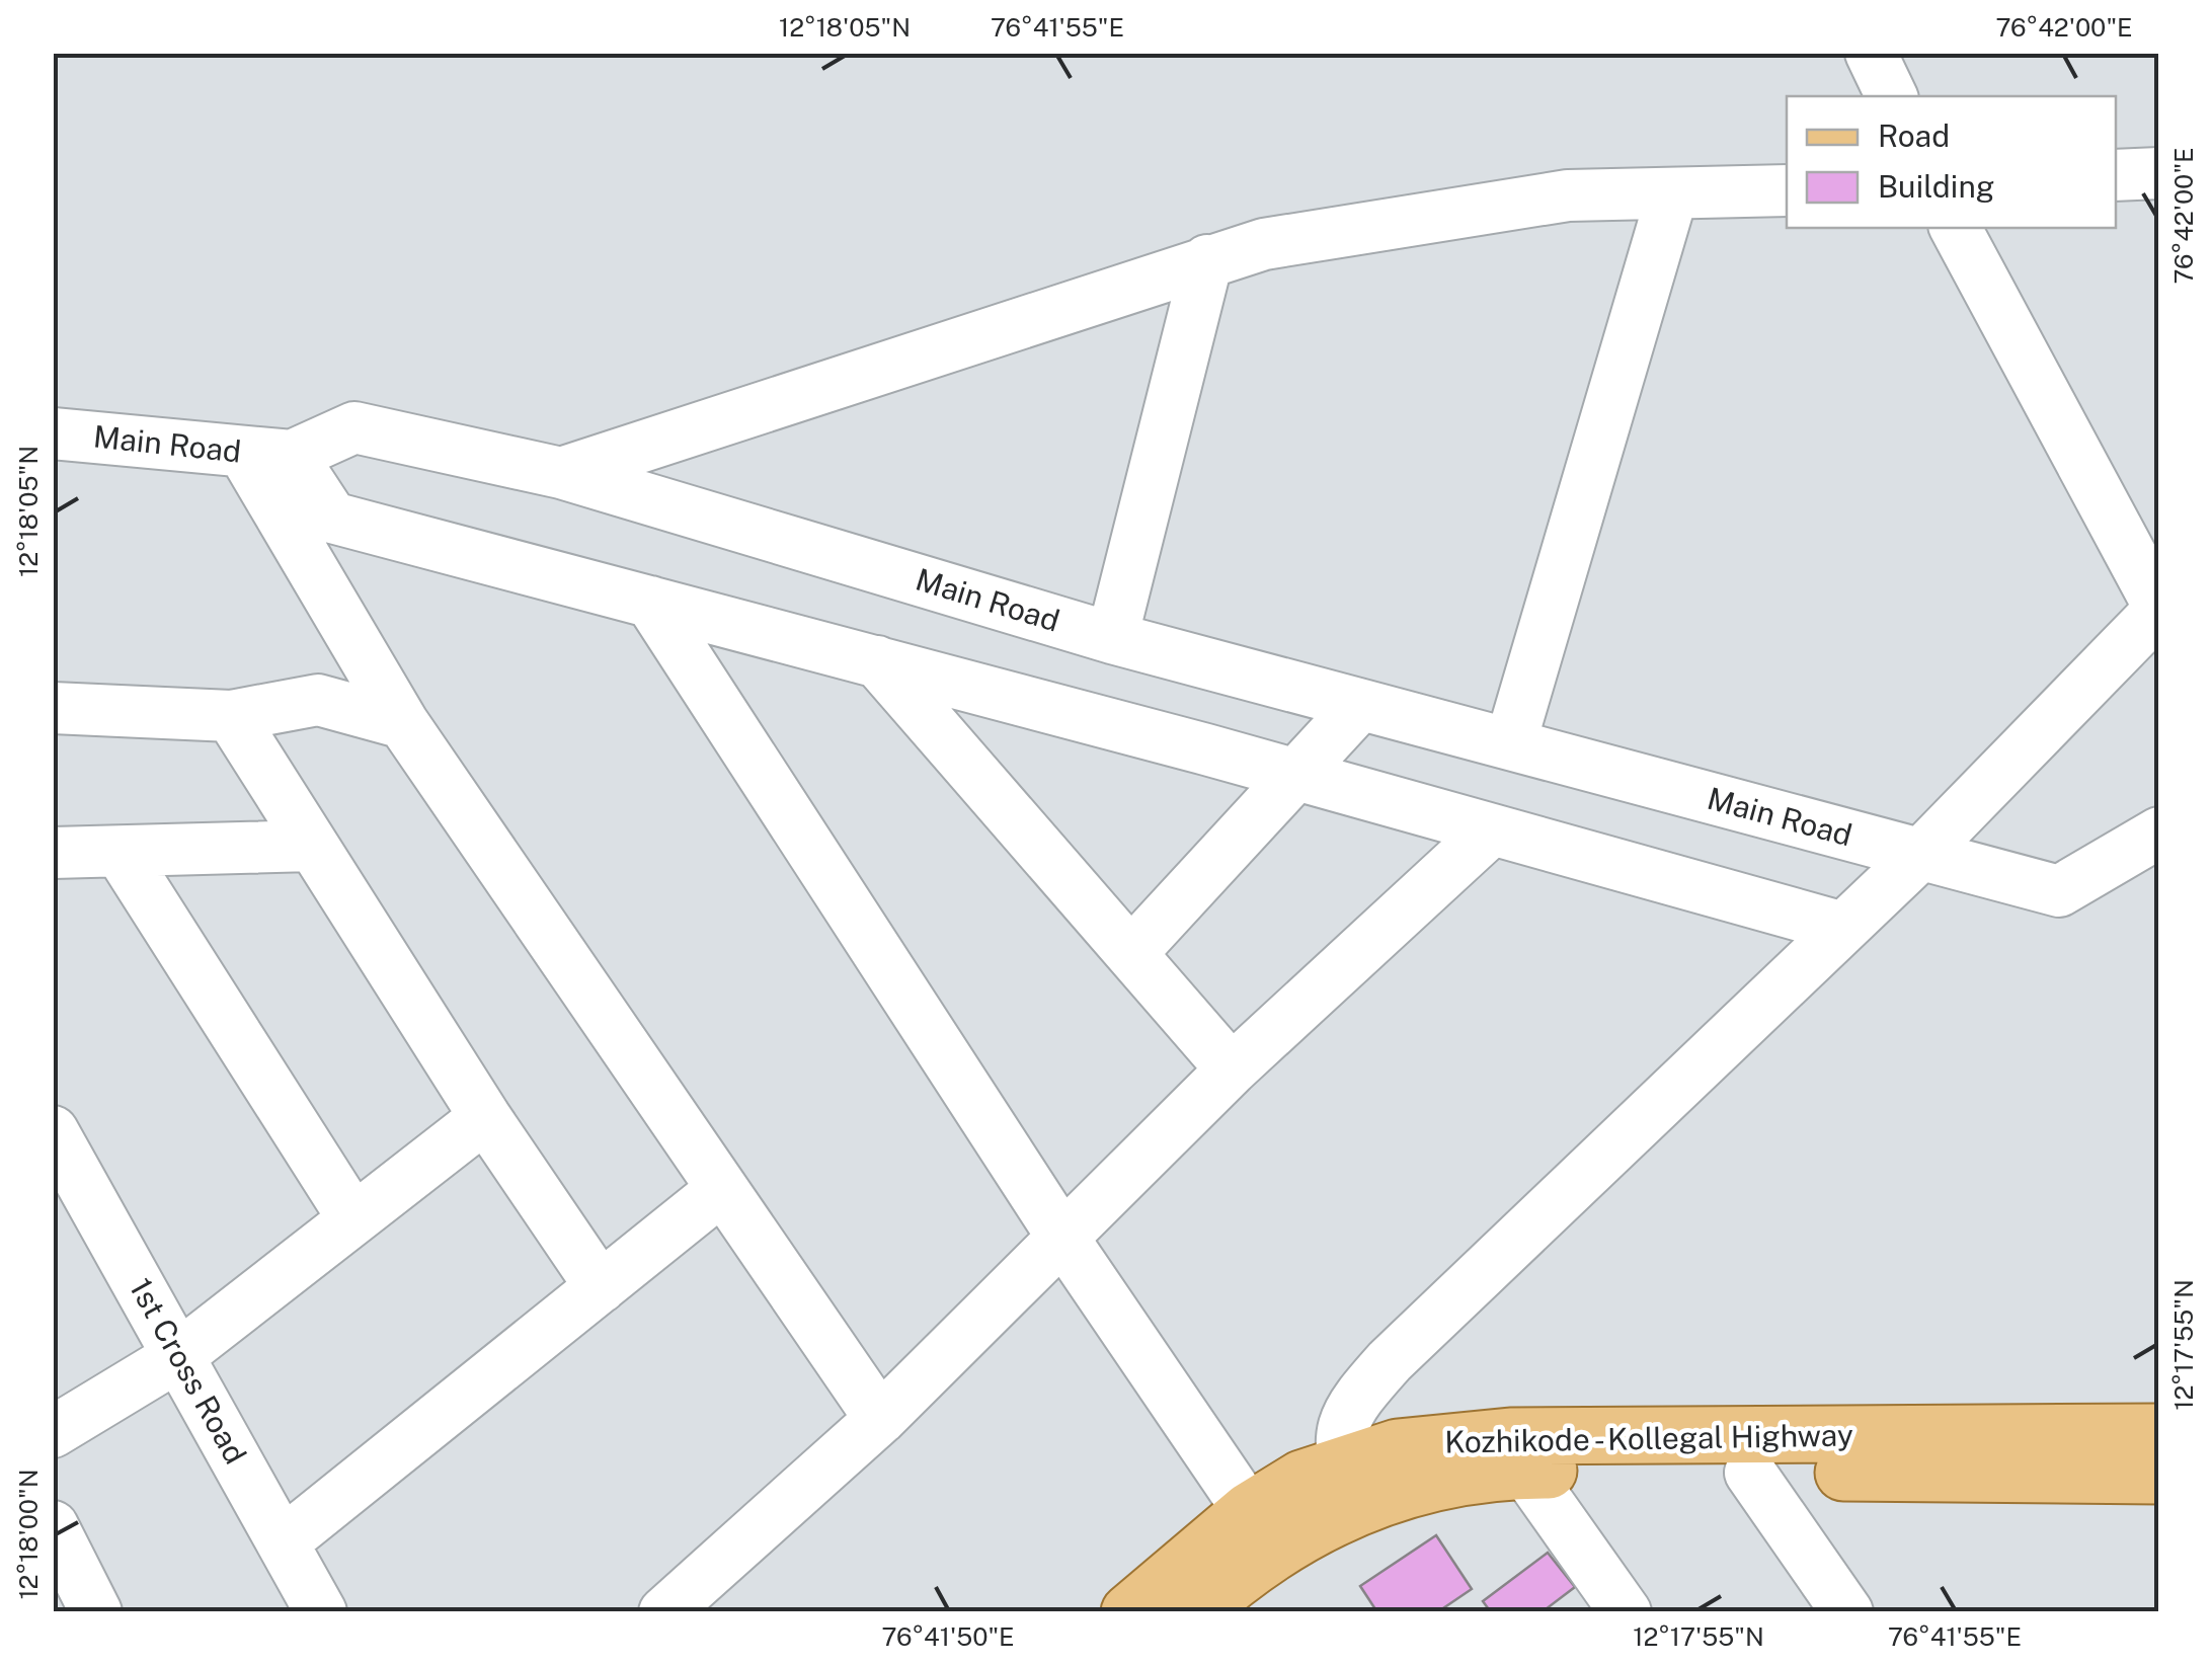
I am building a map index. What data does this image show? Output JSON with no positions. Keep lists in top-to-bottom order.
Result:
{
  "streets": {
    "main road": ["Kozhikode - Kollegal Highway"],
    "street": ["Main Road", "1st Cross Road"]
  },
  "legend": ["Road", "Building"],
  "coordinates": [
    "12°18'05\"N",
    "76°41'55\"E",
    "76°42'00\"E",
    "12°17'55\"N",
    "12°18'00\"N",
    "76°41'50\"E"
  ]
}
